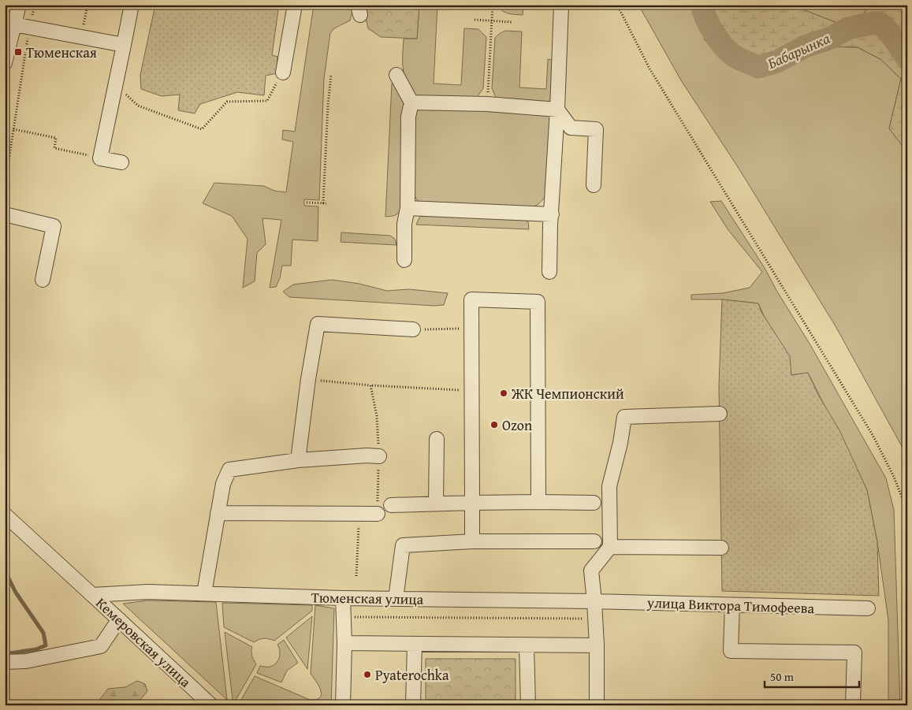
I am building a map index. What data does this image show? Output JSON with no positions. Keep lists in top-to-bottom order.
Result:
{
  "streets": {
    "street": ["Тюменская улица", "улица Виктора Тимофеева", "Кемеровская улица"]
  },
  "crossings": [
    ["Тюменская улица", "улица Виктора Тимофеева"],
    ["Тюменская улица", "Кемеровская улица"]
  ],
  "water": ["Бабарынка"],
  "places": {
    "transit": ["Тюменская"],
    "other": ["ЖК Чемпионский", "Ozon", "Pyaterochka"]
  },
  "scale_bar": "50 m"
}
